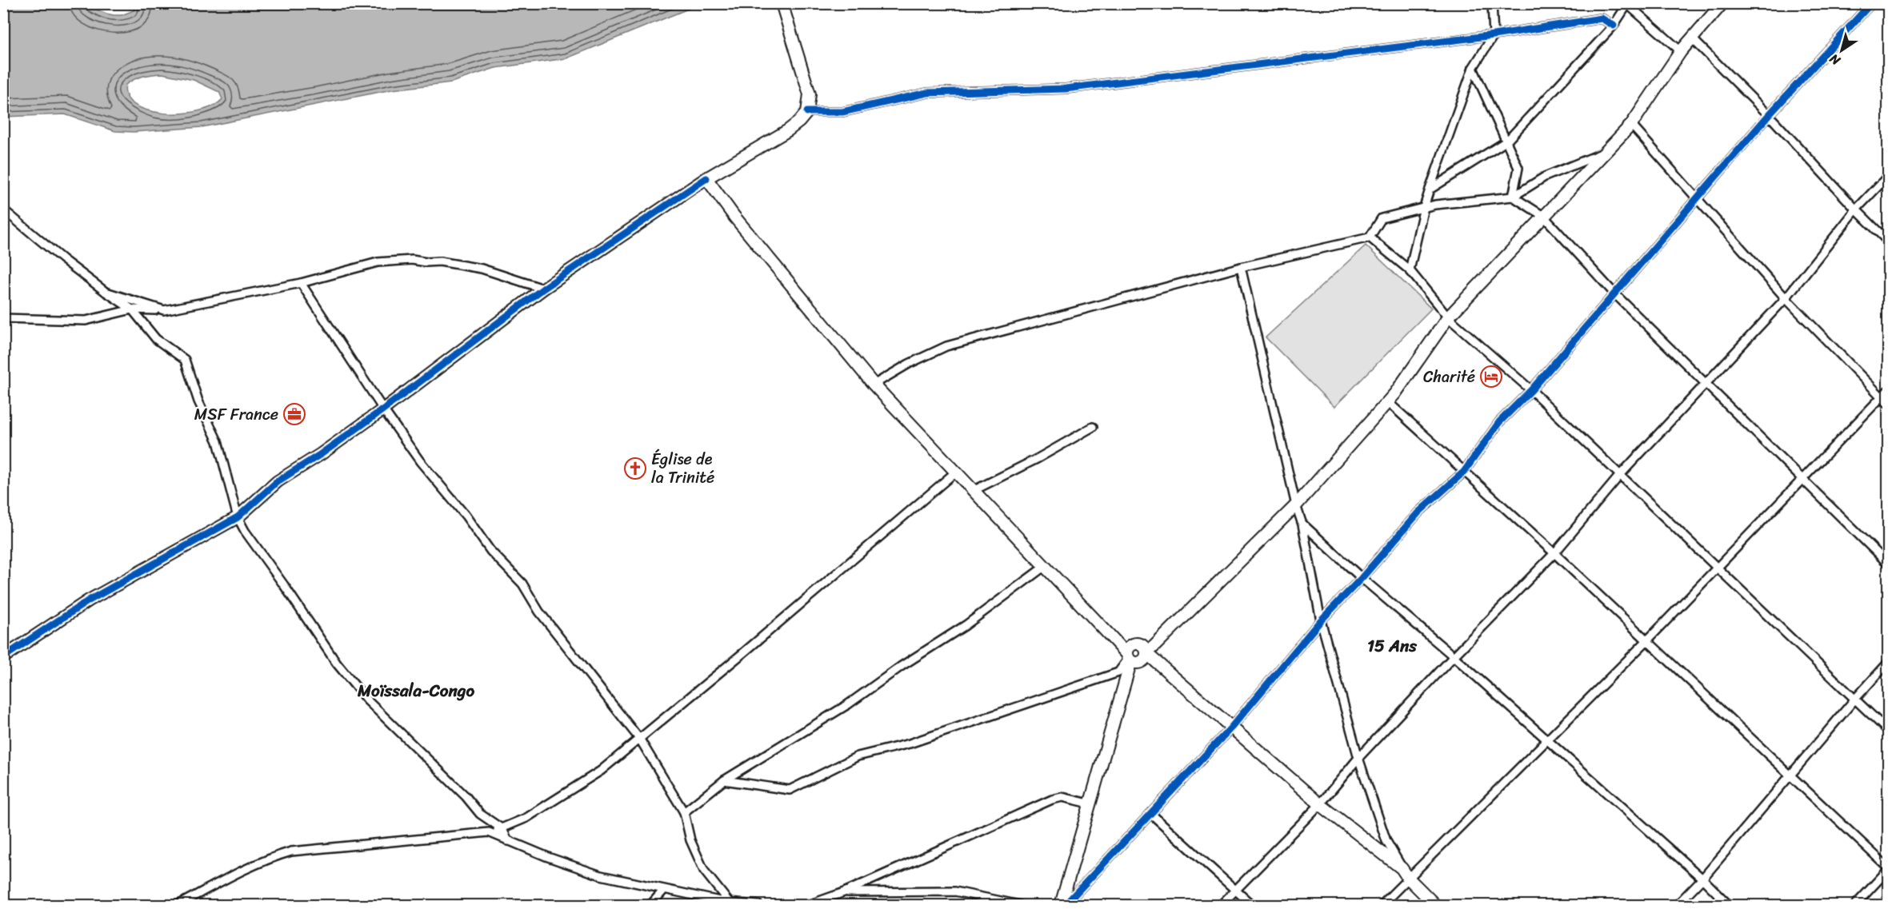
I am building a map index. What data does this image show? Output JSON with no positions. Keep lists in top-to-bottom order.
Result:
{
  "districts": ["15 Ans", "Moïssala-Congo"],
  "places": {
    "hotel": ["Charité"],
    "office": ["MSF France"],
    "church": ["Église de la Trinité"]
  },
  "north": "bottom left"
}
